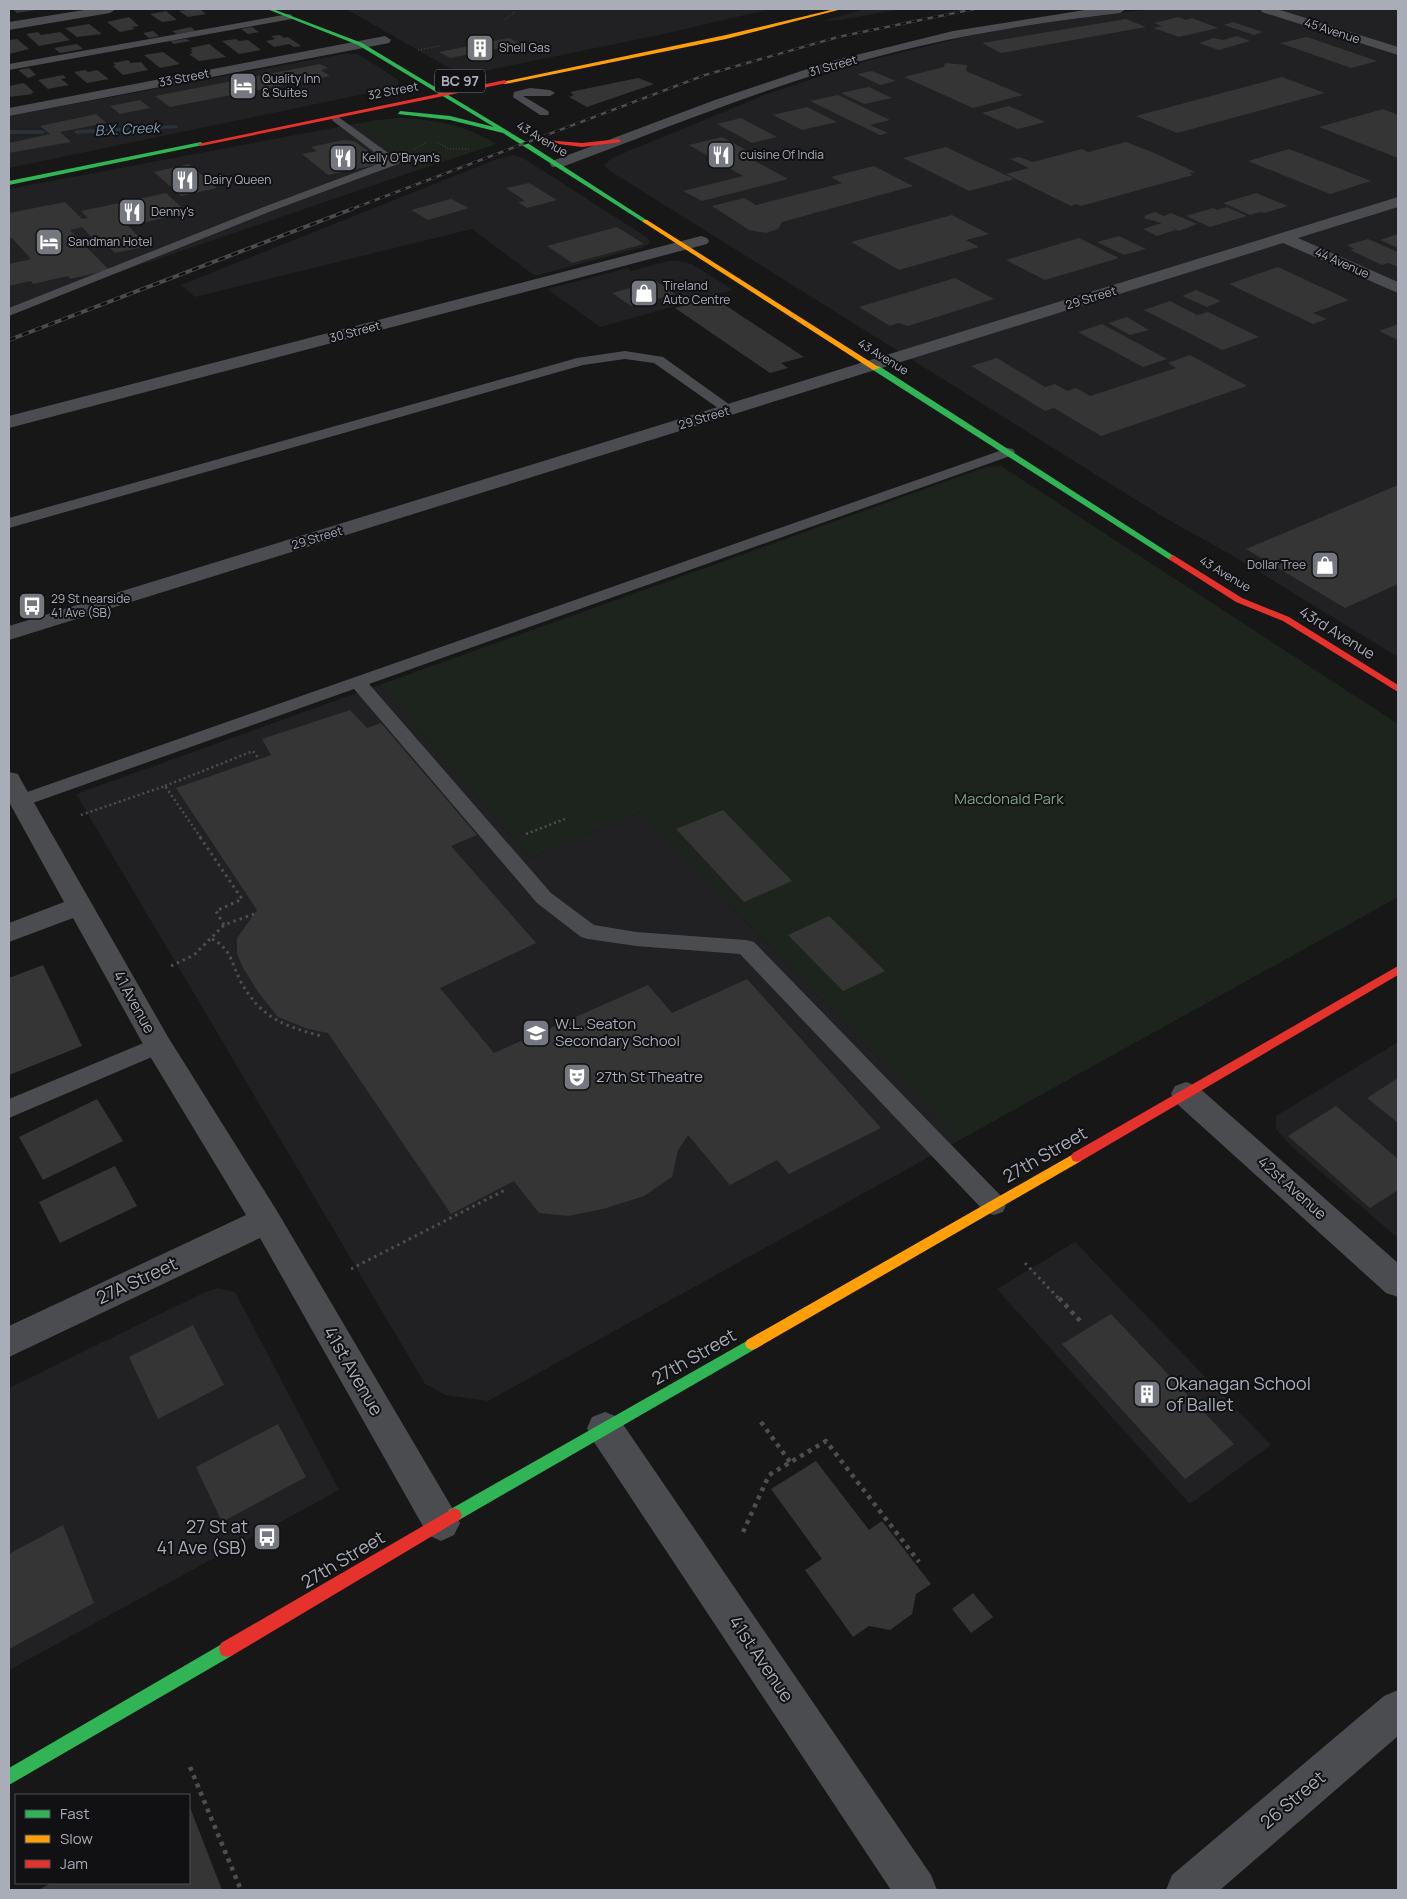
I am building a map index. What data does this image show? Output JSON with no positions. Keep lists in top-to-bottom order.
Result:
{
  "streets": {
    "main road": [
      "BC 97",
      "32 Street",
      "43 Avenue",
      "43rd Avenue",
      "27th Street"
    ],
    "street": [
      "45 Avenue",
      "31 Street",
      "33 Street",
      "44 Avenue",
      "29 Street",
      "30 Street",
      "41 Avenue",
      "42st Avenue",
      "27A Street",
      "41st Avenue",
      "26 Street"
    ]
  },
  "crossings": [
    ["31 Street", "43 Avenue"],
    ["33 Street", "43 Avenue"],
    ["32 Street", "43 Avenue"],
    ["43 Avenue", "29 Street"],
    ["43 Avenue", "30 Street"],
    ["43 Avenue", "43rd Avenue"],
    ["44 Avenue", "29 Street"],
    ["41 Avenue", "27A Street"],
    ["41 Avenue", "41st Avenue"],
    ["27th Street", "42st Avenue"],
    ["27th Street", "41st Avenue"],
    ["27A Street", "41st Avenue"]
  ],
  "water": ["B.X. Creek"],
  "parks": ["Macdonald Park"],
  "places": {
    "building": ["Shell Gas", "Okanagan School of Ballet"],
    "hotel": ["Quality Inn & Suites", "Sandman Hotel"],
    "restaurant": [
      "cuisine Of India",
      "Kelly O'Bryan's",
      "Dairy Queen",
      "Denny's"
    ],
    "shop": ["Tireland Auto Centre", "Dollar Tree"],
    "bus stop": ["29 St nearside 41 Ave (SB)", "27 St at 41 Ave (SB)"],
    "school or university": ["W.L. Seaton Secondary School"],
    "theatre": ["27th St Theatre"]
  },
  "legend": ["Fast", "Slow", "Jam"]
}
